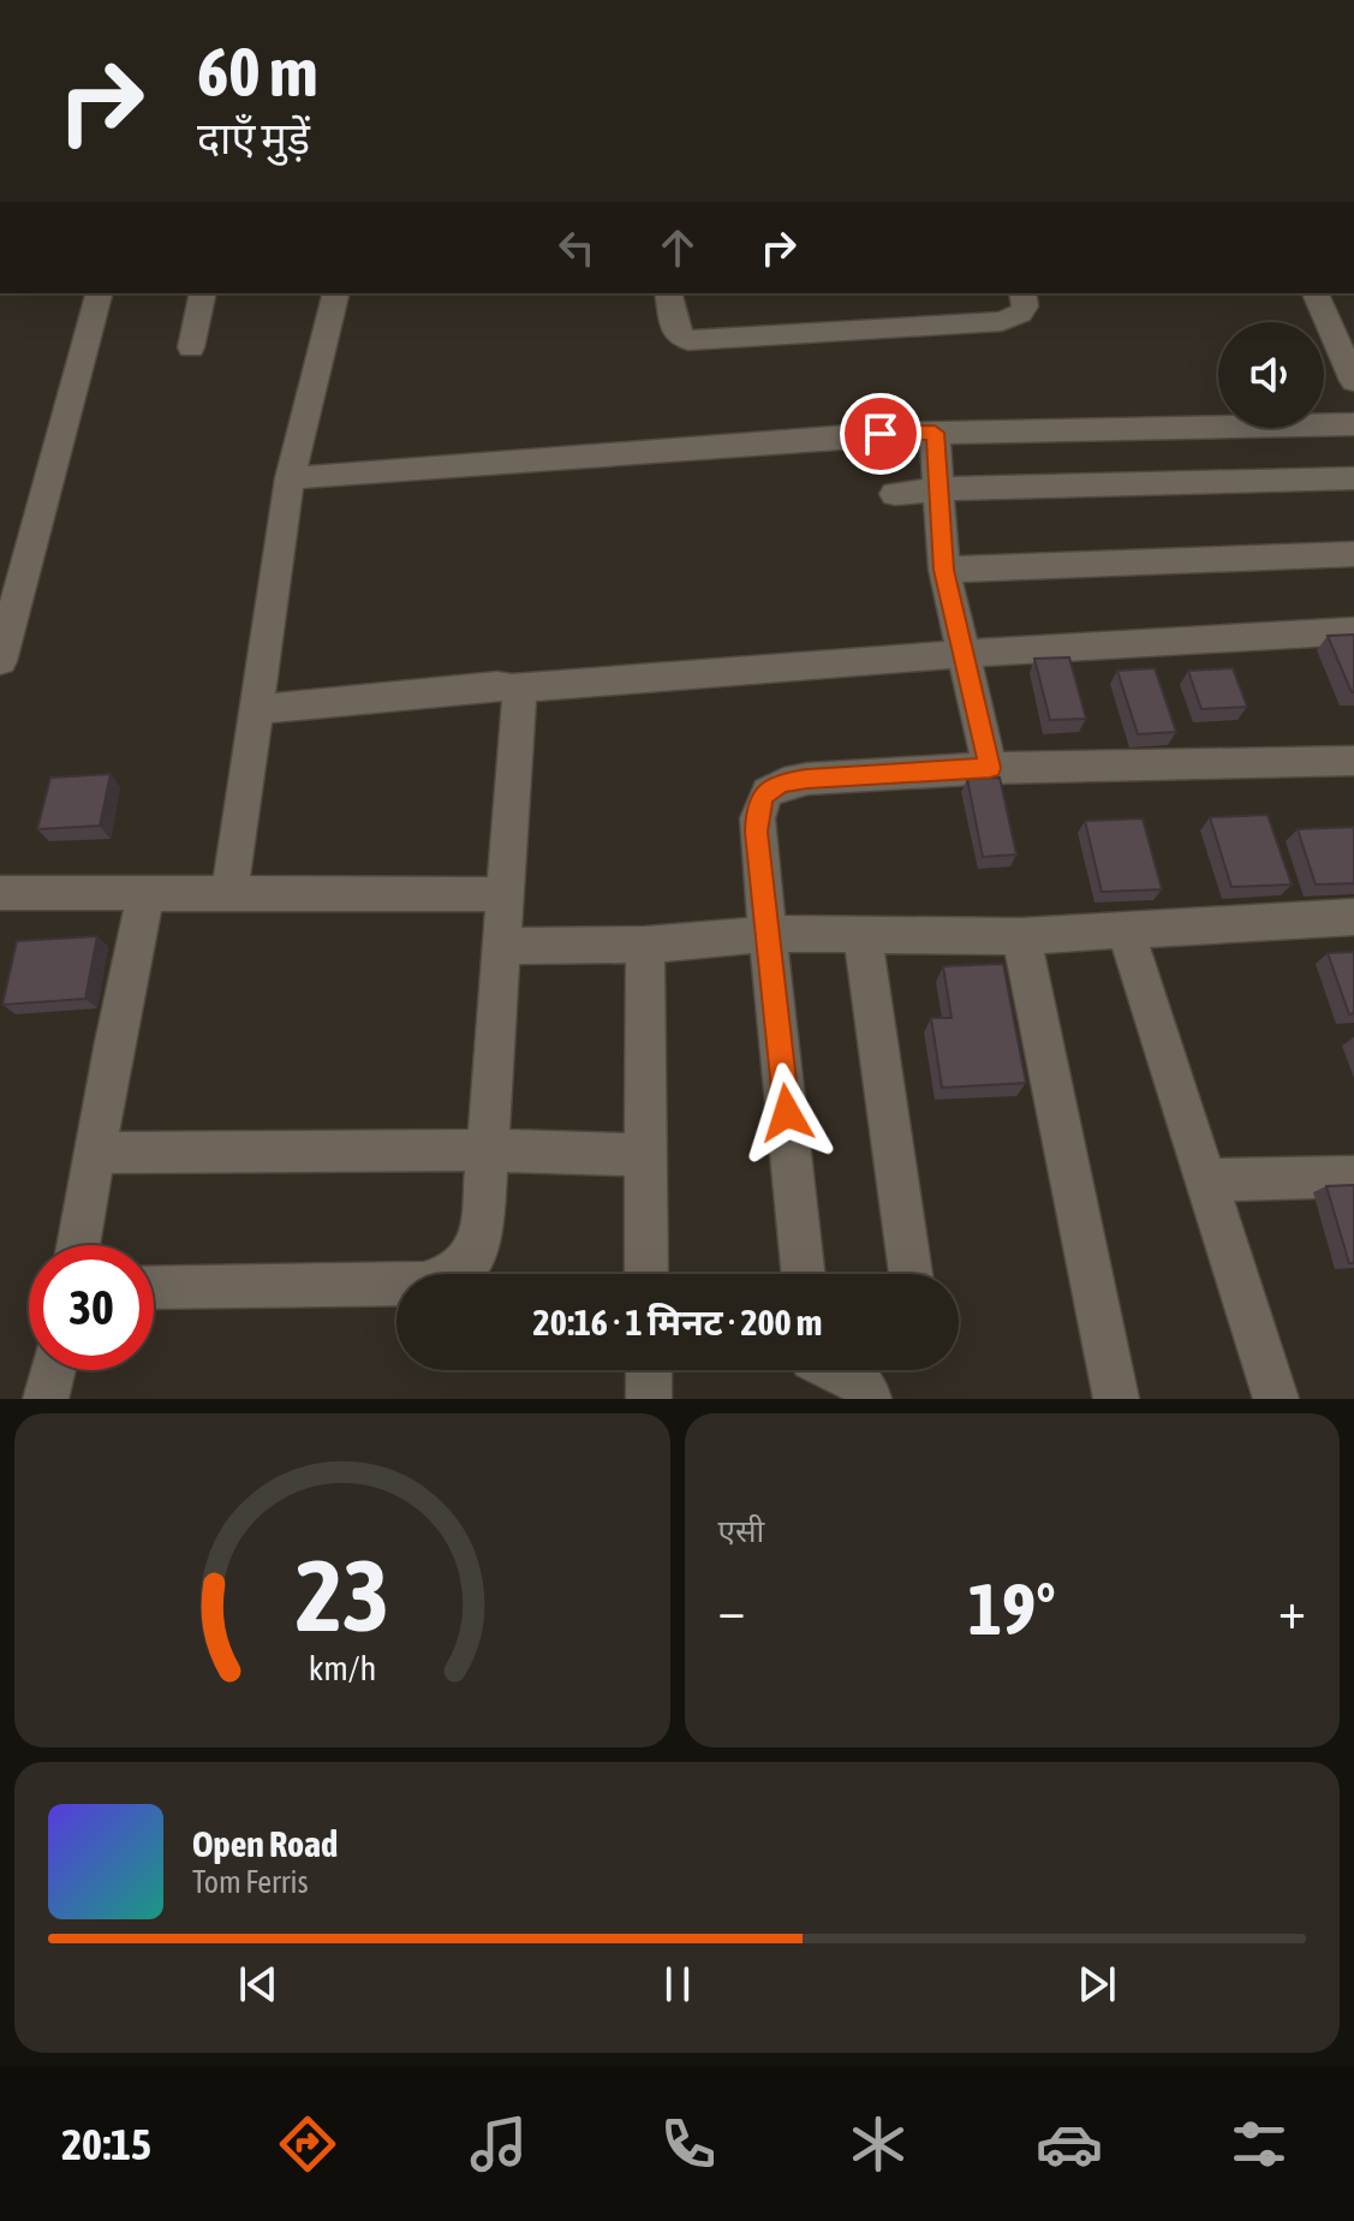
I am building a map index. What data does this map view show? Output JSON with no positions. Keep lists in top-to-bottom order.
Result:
{
  "page": {
    "turn": ["60 m", "दाएँ मुड़ें"],
    "limit": "30",
    "trip": "20:16 · 1 मिनट · 200 m",
    "tile": "एसी",
    "heat": ["−", "19°", "+"],
    "song": ["Open Road", "Tom Ferris"],
    "tabs": "20:15",
    "gauge": ["23", "km/h"]
  }
}
